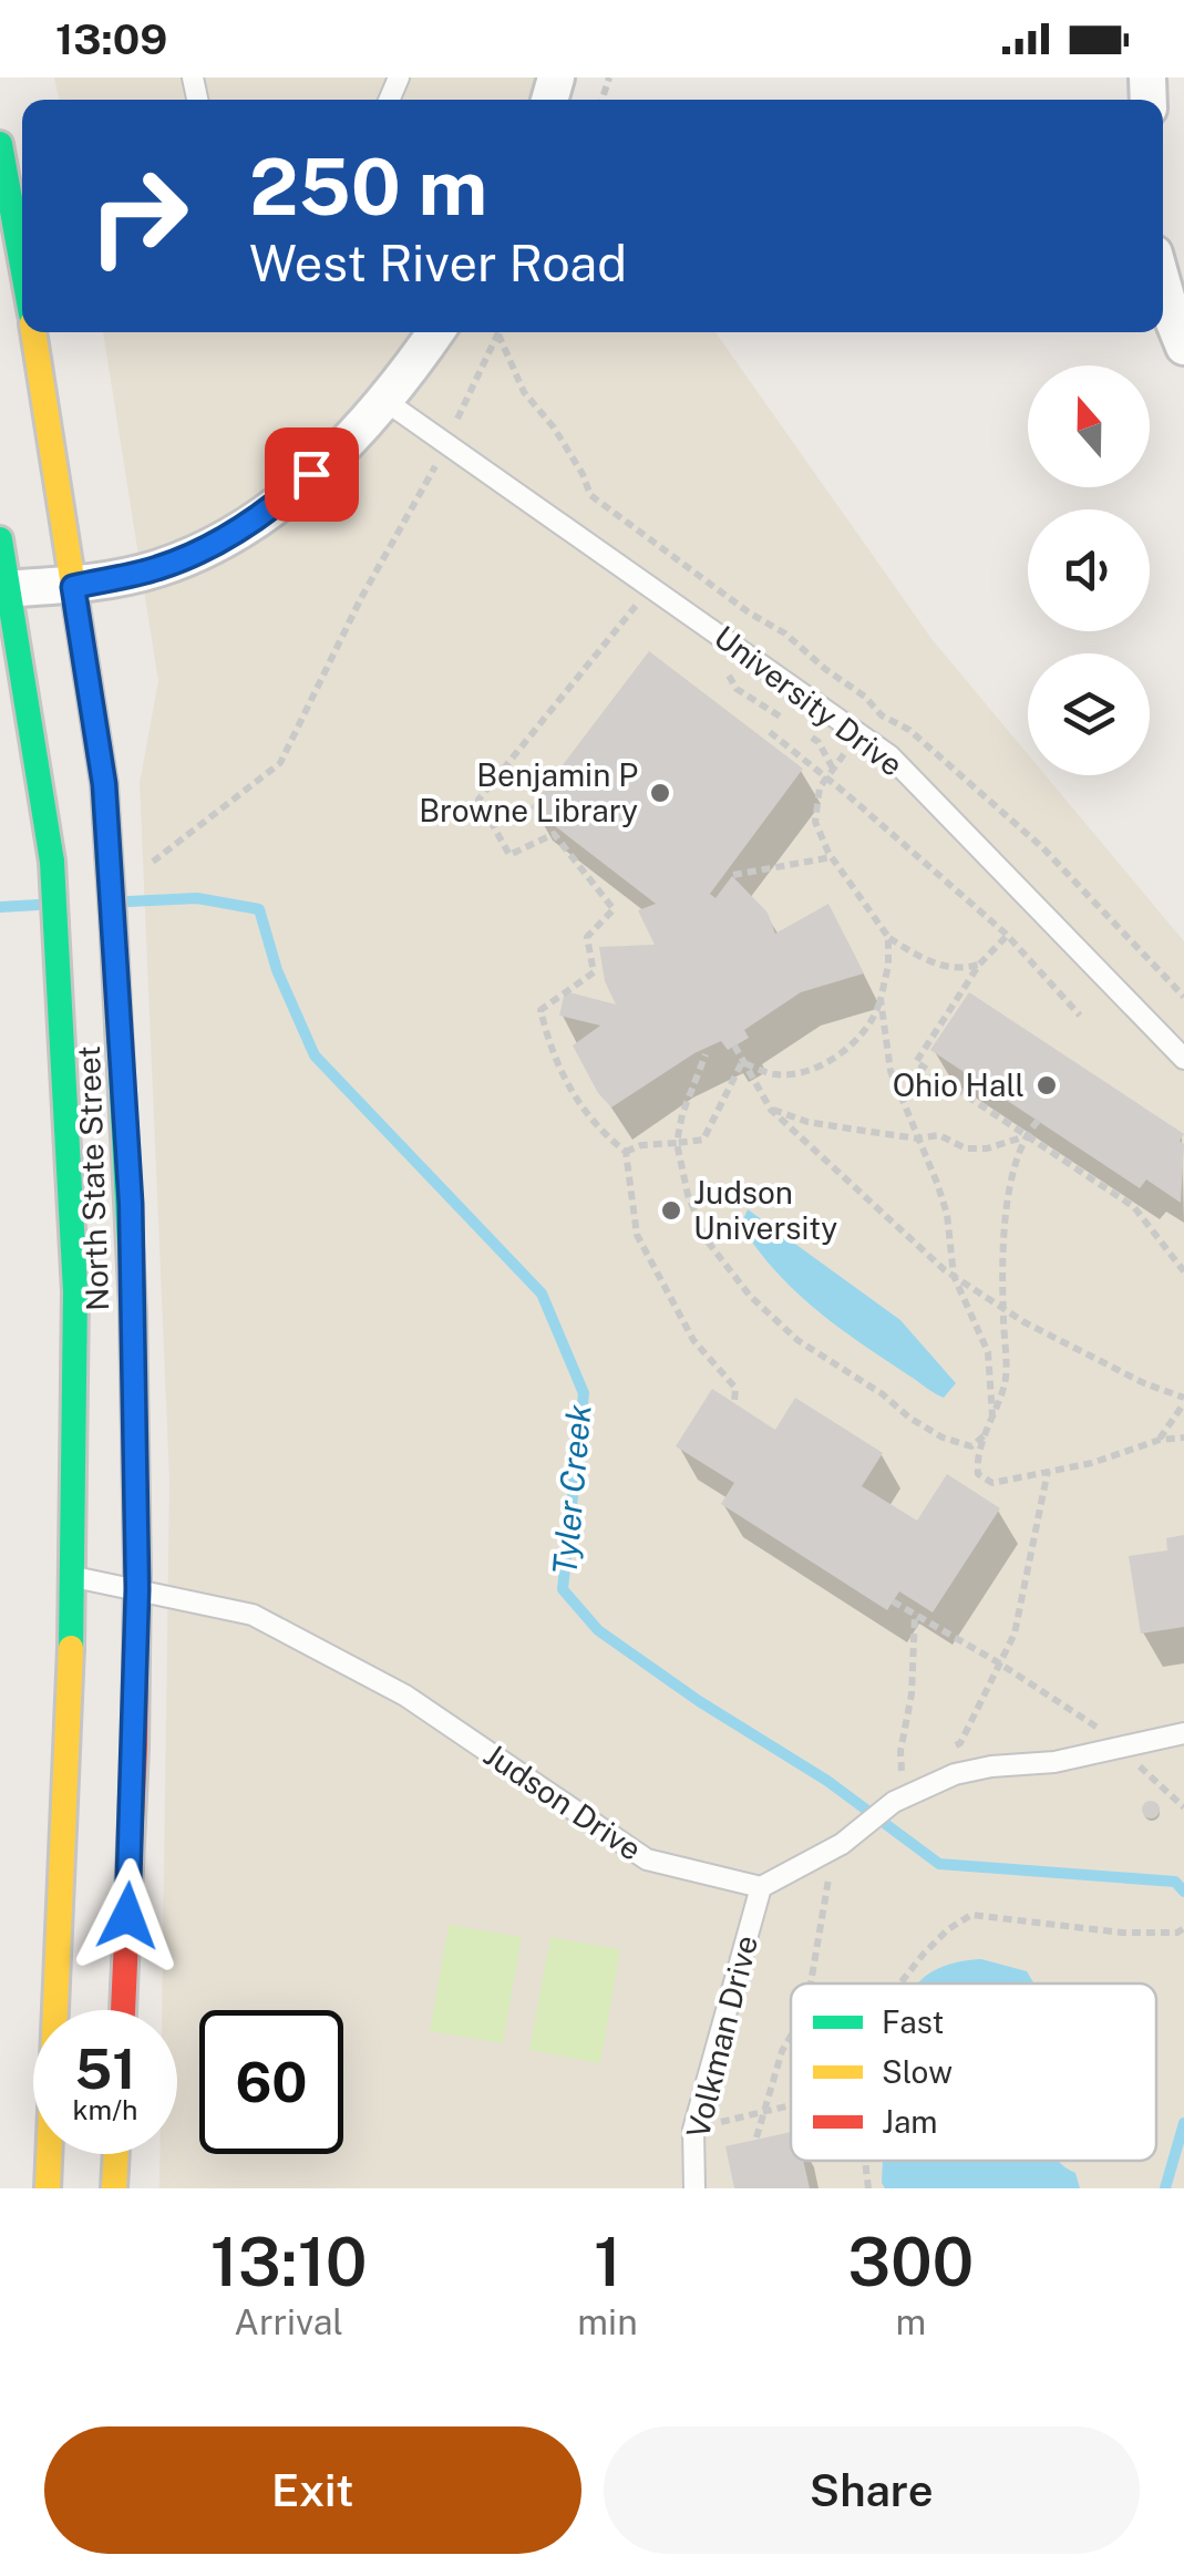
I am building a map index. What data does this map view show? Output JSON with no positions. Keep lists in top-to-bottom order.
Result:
{
  "streets": {
    "main road": ["North State Street"],
    "lane": ["University Drive", "Judson Drive", "Volkman Drive"]
  },
  "crossings": [
    ["North State Street", "Judson Drive"],
    ["Judson Drive", "Volkman Drive"]
  ],
  "water": ["Tyler Creek"],
  "places": ["Benjamin P Browne Library", "Ohio Hall", "Judson University"],
  "legend": ["Fast", "Slow", "Jam"],
  "north": "top",
  "page": {
    "status": "13:09",
    "turn": ["250 m", "West River Road"],
    "speed": "51 km/h",
    "limit": "60",
    "eta": [
      "13:10",
      "Arrival",
      "1",
      "min",
      "300",
      "m"
    ],
    "buttons": ["Exit", "Share"]
  }
}
